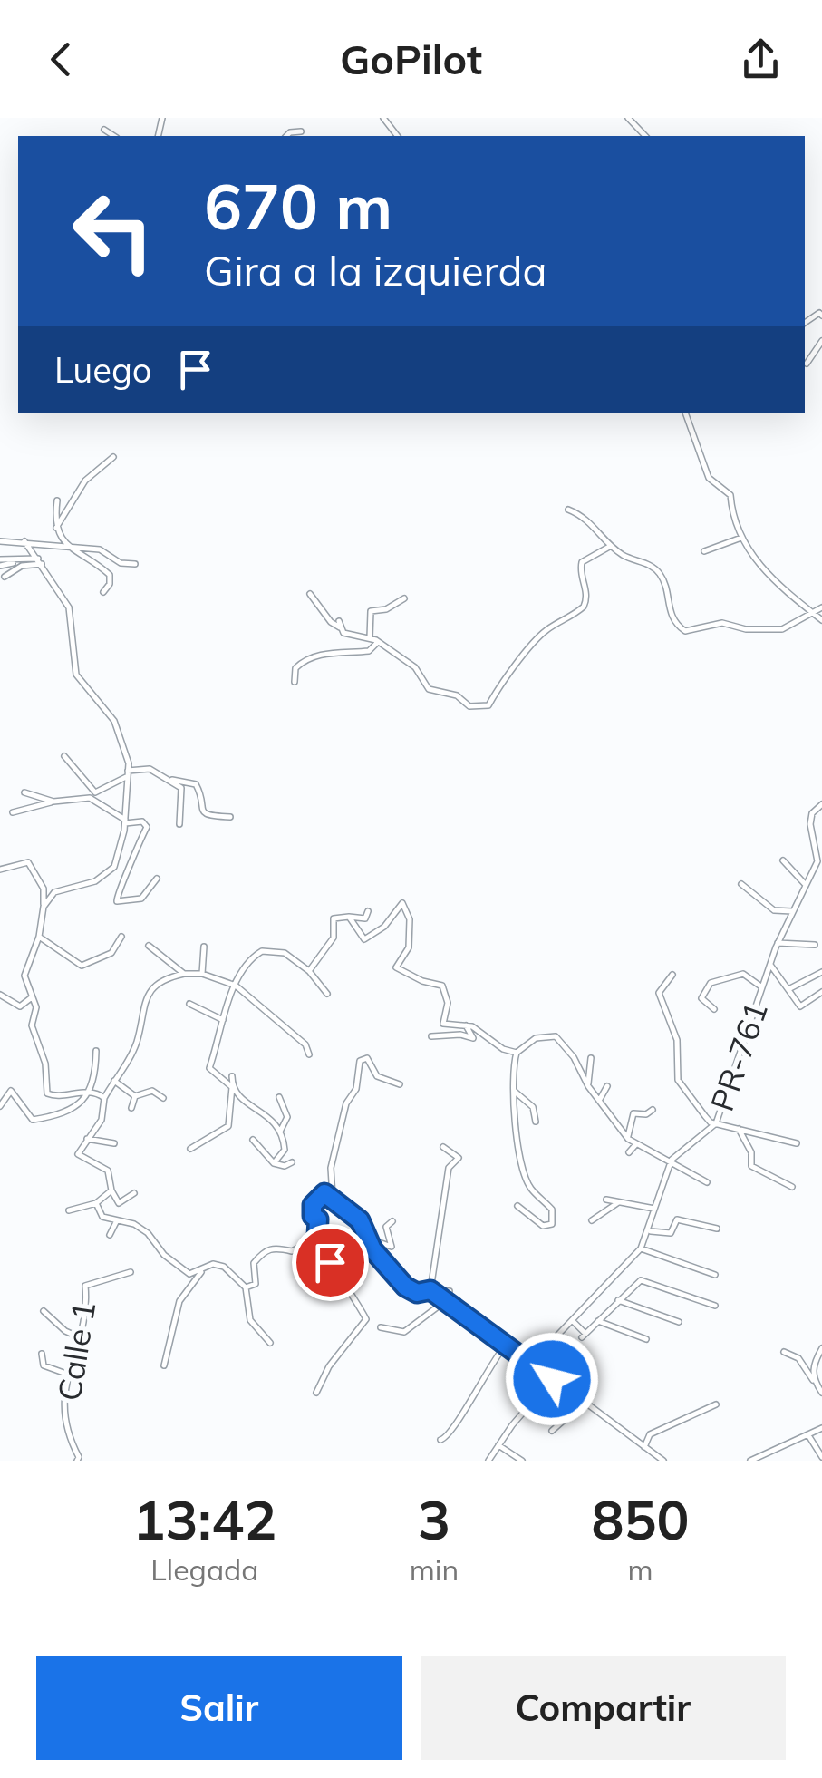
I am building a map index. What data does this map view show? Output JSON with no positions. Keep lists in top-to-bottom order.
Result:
{
  "streets": {
    "street": ["PR-761", "Calle 1"]
  },
  "page": {
    "header": "GoPilot",
    "turn": ["670 m", "Gira a la izquierda"],
    "then": "Luego",
    "eta": [
      "13:42",
      "Llegada",
      "3",
      "min",
      "850",
      "m"
    ],
    "buttons": ["Salir", "Compartir"]
  }
}
